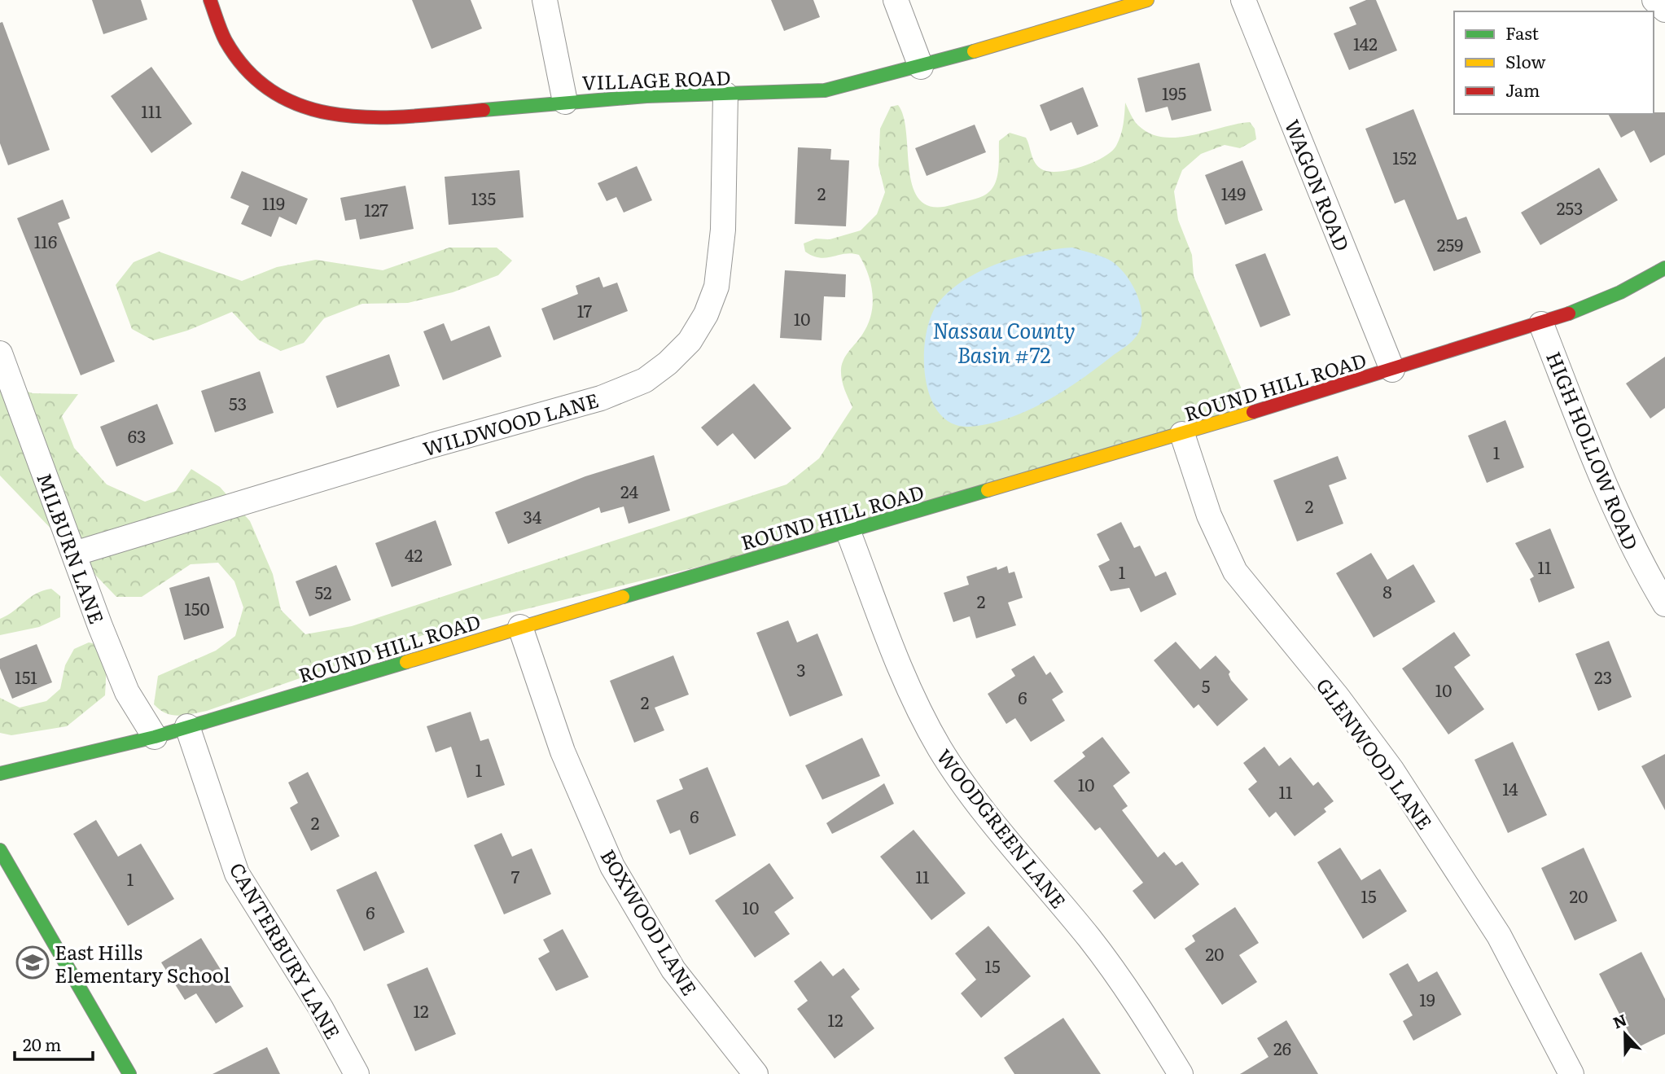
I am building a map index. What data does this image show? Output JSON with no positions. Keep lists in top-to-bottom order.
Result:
{
  "streets": {
    "street": [
      "VILLAGE ROAD",
      "WAGON ROAD",
      "ROUND HILL ROAD",
      "WILDWOOD LANE",
      "HIGH HOLLOW ROAD",
      "MILBURN LANE",
      "GLENWOOD LANE",
      "WOODGREEN LANE",
      "BOXWOOD LANE",
      "CANTERBURY LANE"
    ]
  },
  "crossings": [
    ["VILLAGE ROAD", "WILDWOOD LANE"],
    ["WAGON ROAD", "ROUND HILL ROAD"],
    ["ROUND HILL ROAD", "HIGH HOLLOW ROAD"],
    ["ROUND HILL ROAD", "MILBURN LANE"],
    ["ROUND HILL ROAD", "GLENWOOD LANE"],
    ["ROUND HILL ROAD", "WOODGREEN LANE"],
    ["ROUND HILL ROAD", "BOXWOOD LANE"],
    ["ROUND HILL ROAD", "CANTERBURY LANE"],
    ["WILDWOOD LANE", "MILBURN LANE"]
  ],
  "water": ["Nassau County Basin #72"],
  "places": {
    "school or university": ["East Hills Elementary School"]
  },
  "house_numbers": [
    "142",
    "195",
    "111",
    "152",
    "2",
    "149",
    "135",
    "119",
    "253",
    "127",
    "116",
    "259",
    "17",
    "10",
    "53",
    "63",
    "1",
    "24",
    "2",
    "34",
    "42",
    "11",
    "1",
    "8",
    "52",
    "2",
    "150",
    "3",
    "151",
    "23",
    "5",
    "10",
    "6",
    "2",
    "1",
    "10",
    "14",
    "11",
    "6",
    "2",
    "7",
    "11",
    "1",
    "15",
    "20",
    "10",
    "6",
    "20",
    "15",
    "19",
    "12",
    "12",
    "26"
  ],
  "legend": ["Fast", "Slow", "Jam"],
  "scale_bar": "20 m",
  "north": "top"
}
